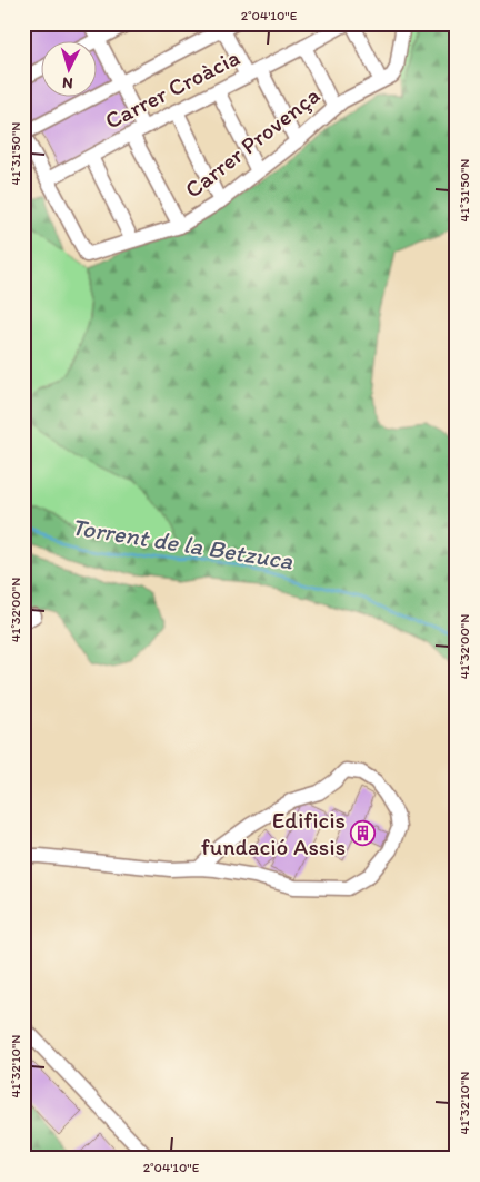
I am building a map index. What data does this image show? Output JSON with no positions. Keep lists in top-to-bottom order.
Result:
{
  "streets": {
    "street": ["Carrer Croàcia", "Carrer Provença"]
  },
  "crossings": [
    ["Carrer Croàcia", "Carrer Provença"]
  ],
  "water": ["Torrent de la Betzuca"],
  "places": {
    "building": ["Edificis fundació Assis"]
  },
  "north": "bottom",
  "coordinates": [
    "2°04'10\"E",
    "41°31'50\"N",
    "41°32'00\"N",
    "41°32'10\"N"
  ]
}
